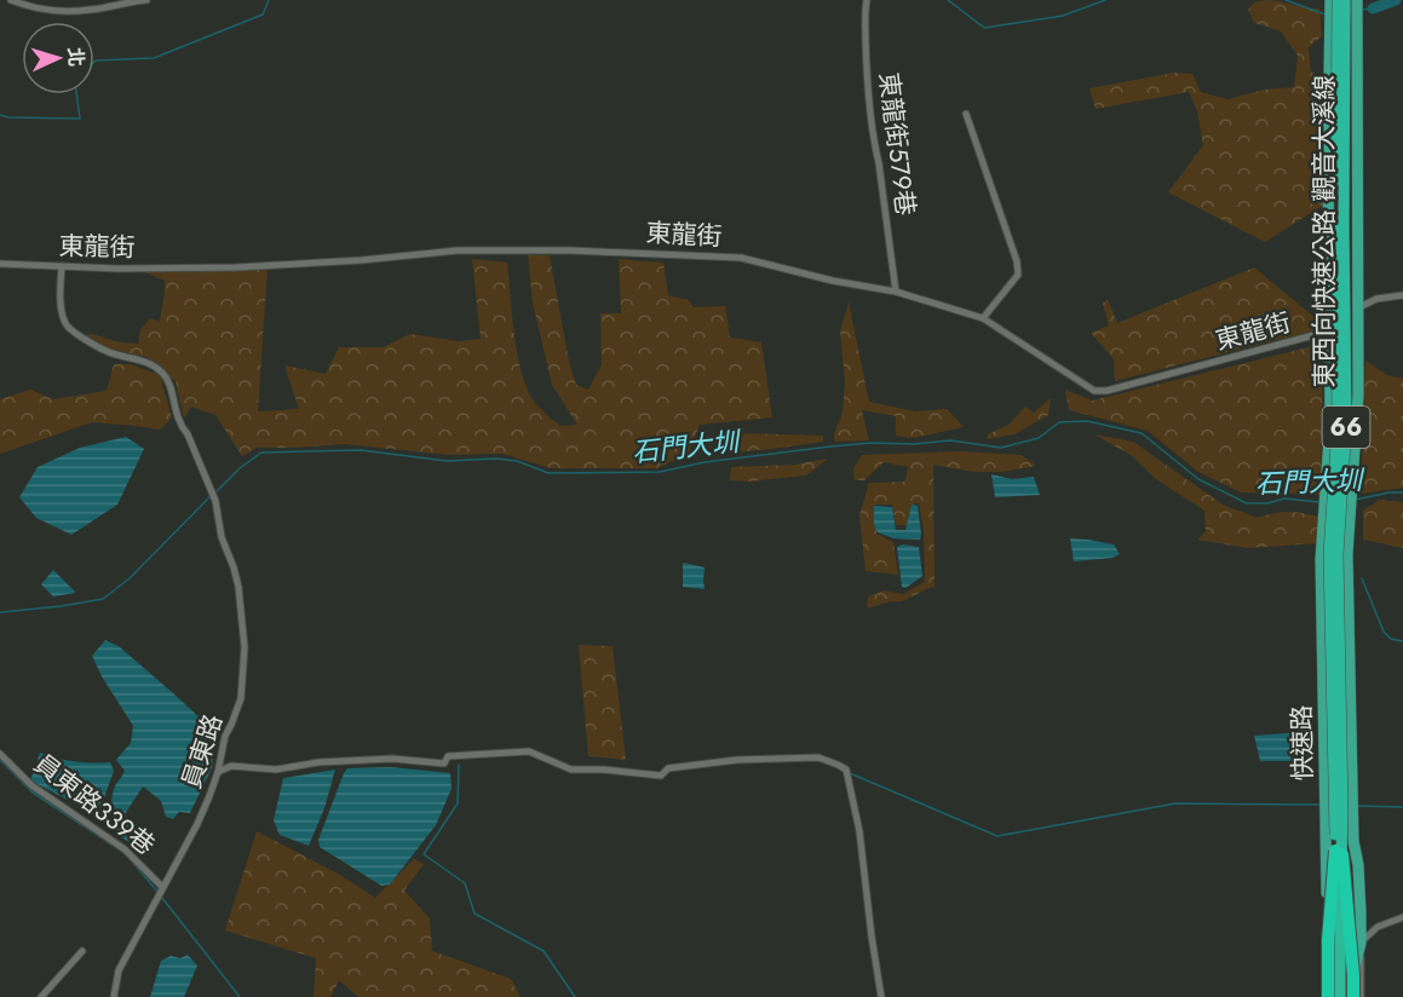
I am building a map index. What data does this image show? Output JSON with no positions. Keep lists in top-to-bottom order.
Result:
{
  "streets": {
    "highway": ["東西向快速公路 觀音大溪線", "66"],
    "main road": ["快速路"],
    "street": [
      "東龍街579巷",
      "東龍街",
      "員東路",
      "員東路339巷"
    ]
  },
  "crossings": [
    ["東龍街579巷", "東龍街"],
    ["東西向快速公路 觀音大溪線", "66"],
    ["東龍街", "66"],
    ["東龍街", "快速路"],
    ["東龍街", "員東路"],
    ["66", "快速路"],
    ["員東路", "員東路339巷"]
  ],
  "water": ["石門大圳"],
  "north": "right"
}
